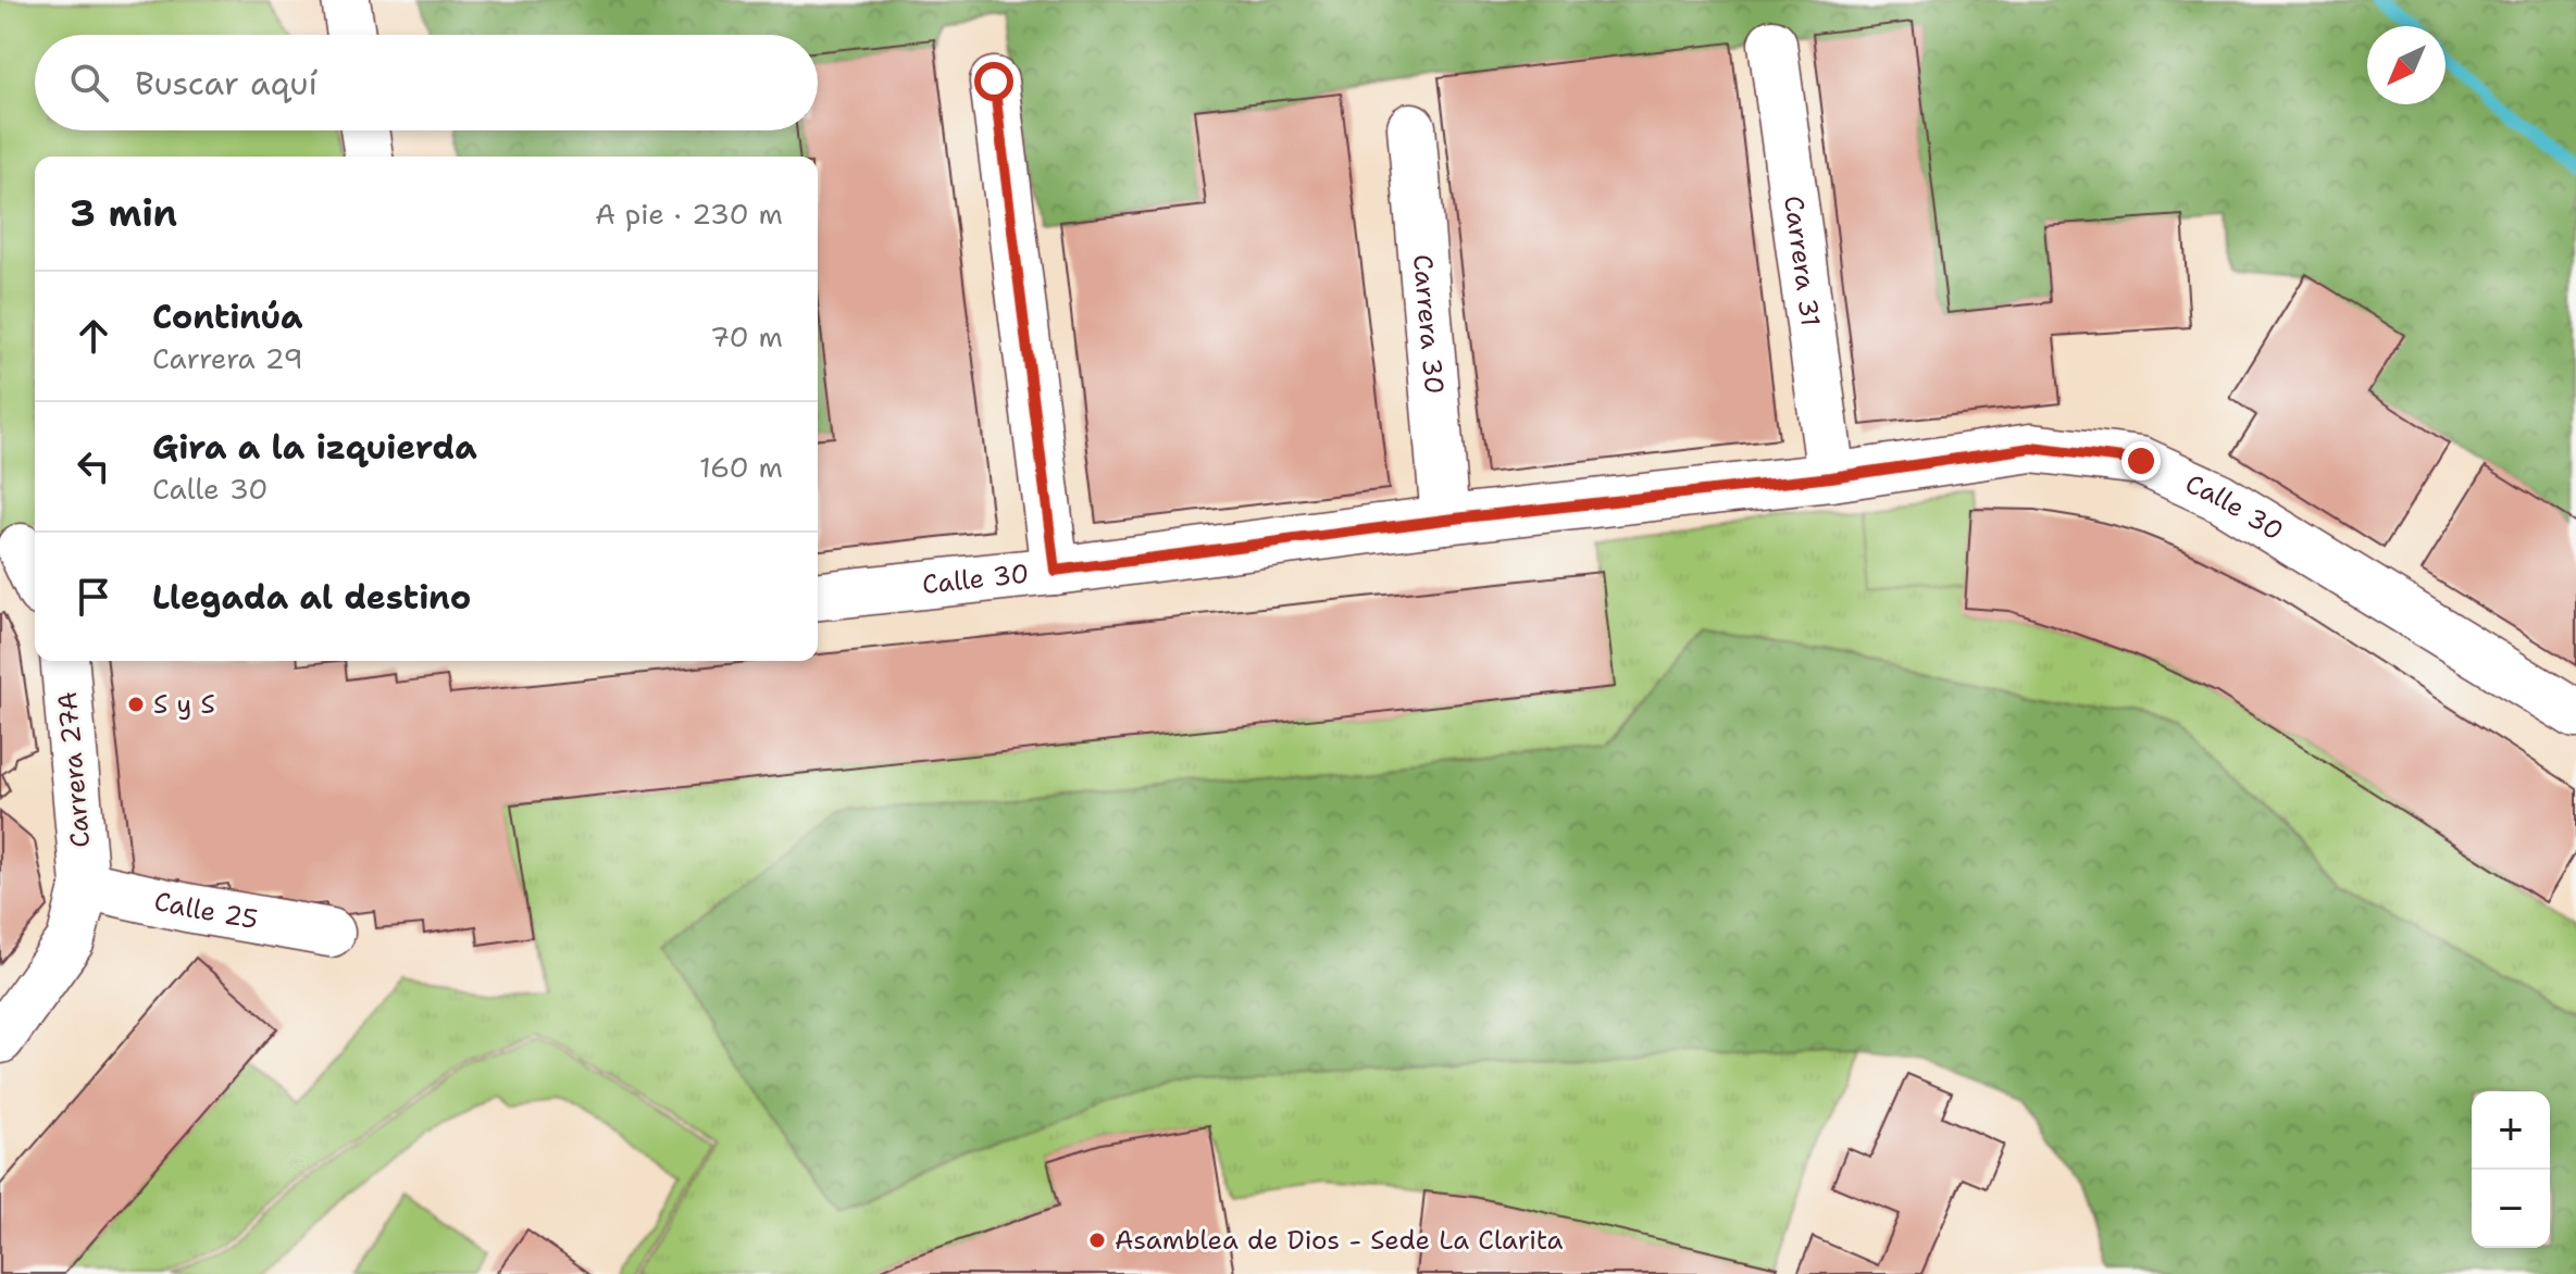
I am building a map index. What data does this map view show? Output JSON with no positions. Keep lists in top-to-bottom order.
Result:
{
  "streets": {
    "street": [
      "Carrera 31",
      "Carrera 30",
      "Calle 30",
      "Carrera 27A",
      "Calle 25"
    ]
  },
  "crossings": [
    ["Carrera 31", "Calle 30"],
    ["Carrera 30", "Calle 30"],
    ["Carrera 27A", "Calle 25"]
  ],
  "places": ["S y S", "Asamblea de Dios - Sede La Clarita"],
  "north": "bottom left",
  "page": {
    "search": "Buscar aquí",
    "heading": ["3 min", "A pie · 230 m"],
    "list": [
      ["Continúa", "Carrera 29", "70 m"],
      ["Gira a la izquierda", "Calle 30", "160 m"],
      "Llegada al destino"
    ],
    "map_buttons": ["+", "−"]
  }
}
